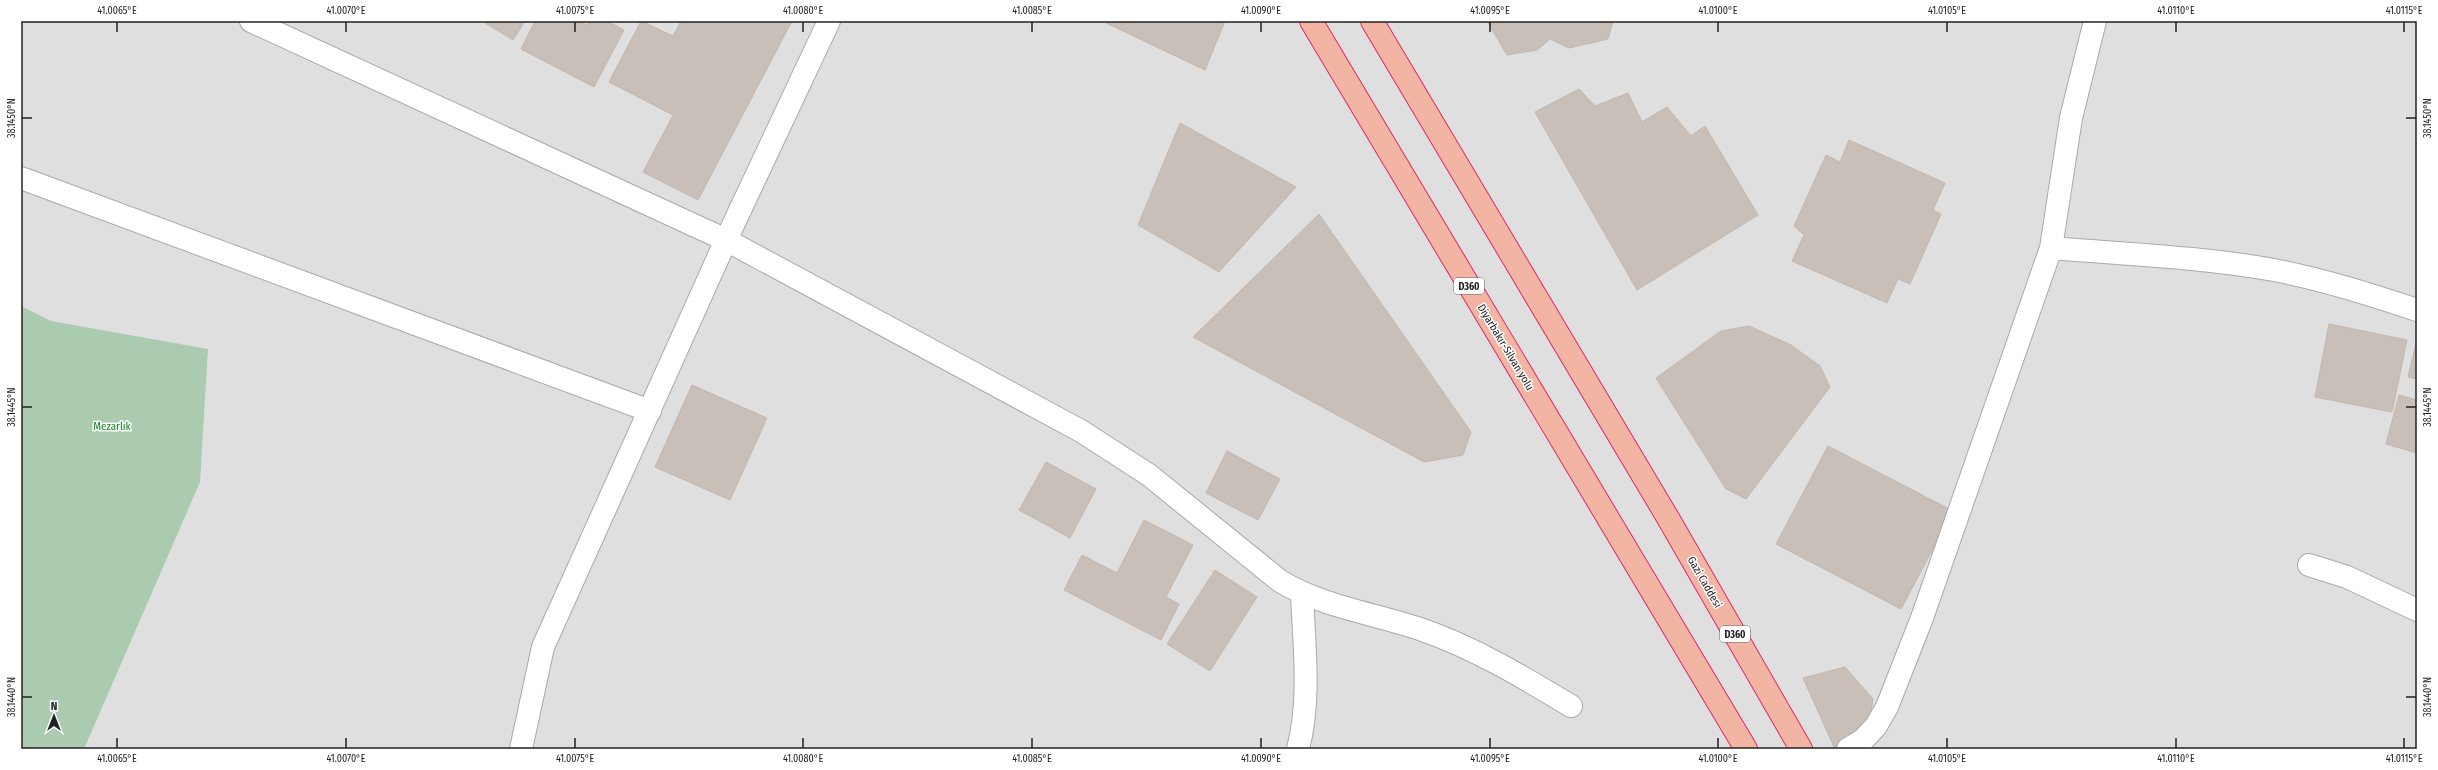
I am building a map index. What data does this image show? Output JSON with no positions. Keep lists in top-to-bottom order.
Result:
{
  "streets": {
    "highway": ["D360", "Diyarbakır-Silvan yolu", "Gazi Caddesi"]
  },
  "parks": ["Mezarlık"],
  "north": "top",
  "coordinates": [
    "41.0065°E",
    "41.0070°E",
    "41.0075°E",
    "41.0080°E",
    "41.0085°E",
    "41.0090°E",
    "41.0095°E",
    "41.0100°E",
    "41.0105°E",
    "41.0110°E",
    "41.0115°E",
    "38.1450°N",
    "38.1445°N",
    "38.1440°N"
  ]
}
